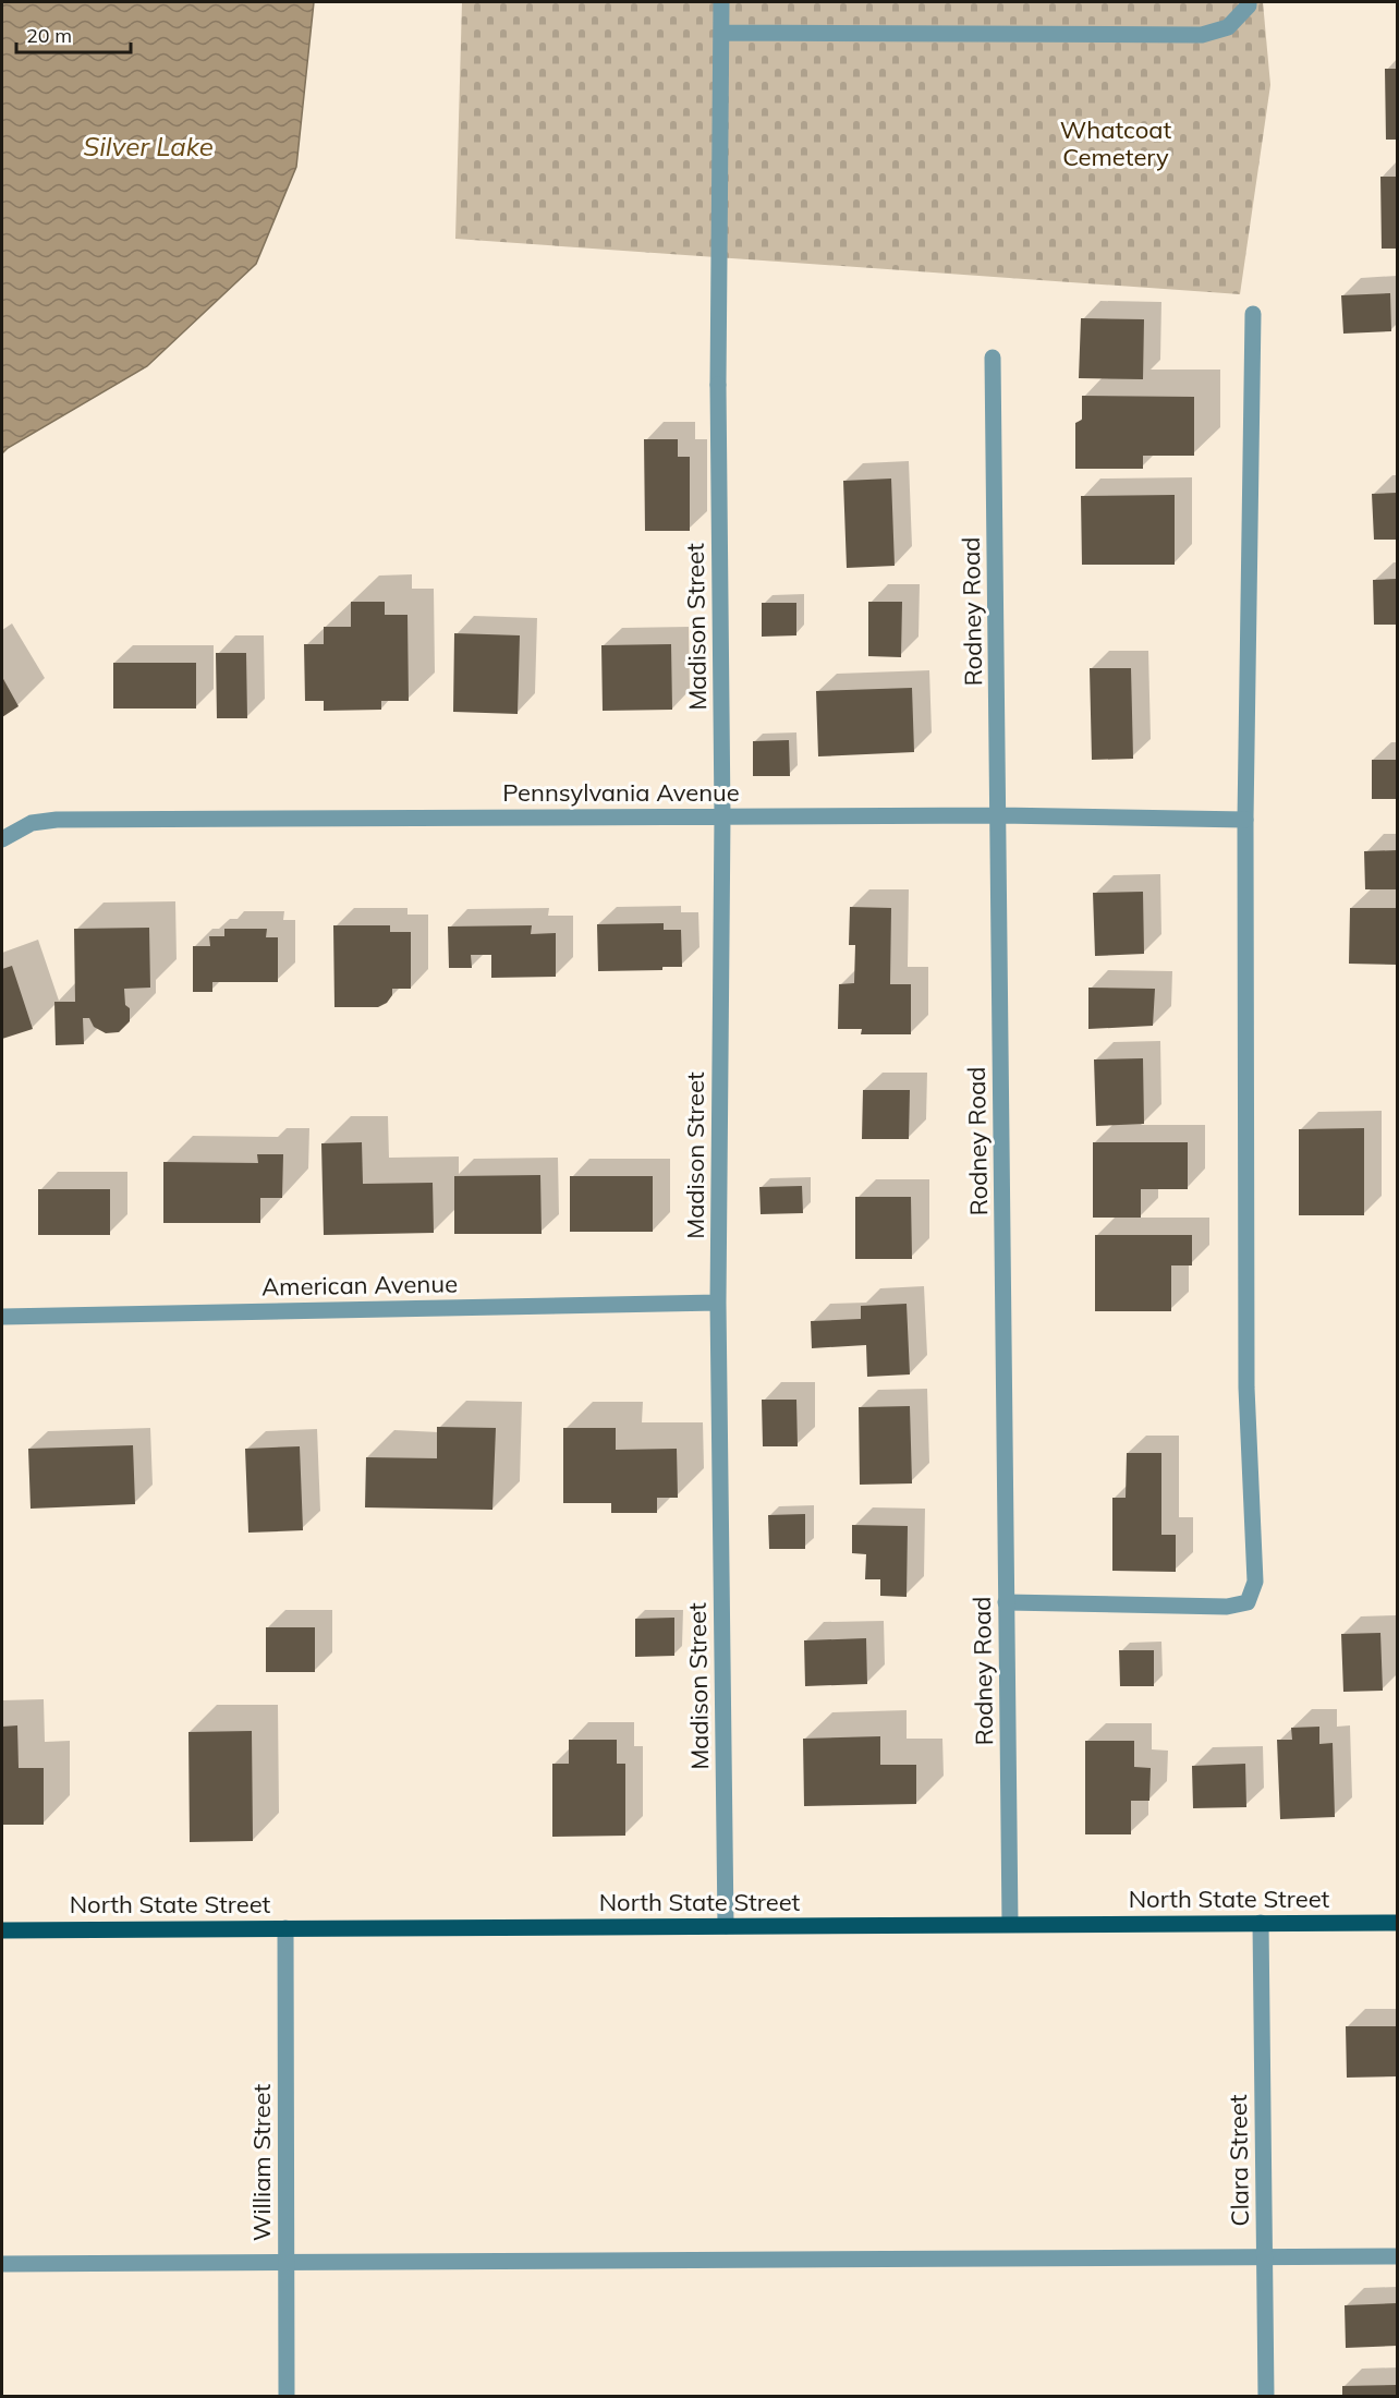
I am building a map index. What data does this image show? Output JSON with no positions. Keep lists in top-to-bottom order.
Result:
{
  "streets": {
    "main road": ["North State Street"],
    "street": [
      "Rodney Road",
      "Madison Street",
      "Pennsylvania Avenue",
      "American Avenue",
      "Clara Street",
      "William Street"
    ]
  },
  "crossings": [
    ["Rodney Road", "Pennsylvania Avenue"],
    ["Rodney Road", "North State Street"],
    ["Madison Street", "Pennsylvania Avenue"],
    ["Madison Street", "American Avenue"],
    ["Madison Street", "North State Street"],
    ["North State Street", "Clara Street"],
    ["North State Street", "William Street"]
  ],
  "water": ["Silver Lake"],
  "parks": ["Whatcoat Cemetery"],
  "scale_bar": "20 m"
}
